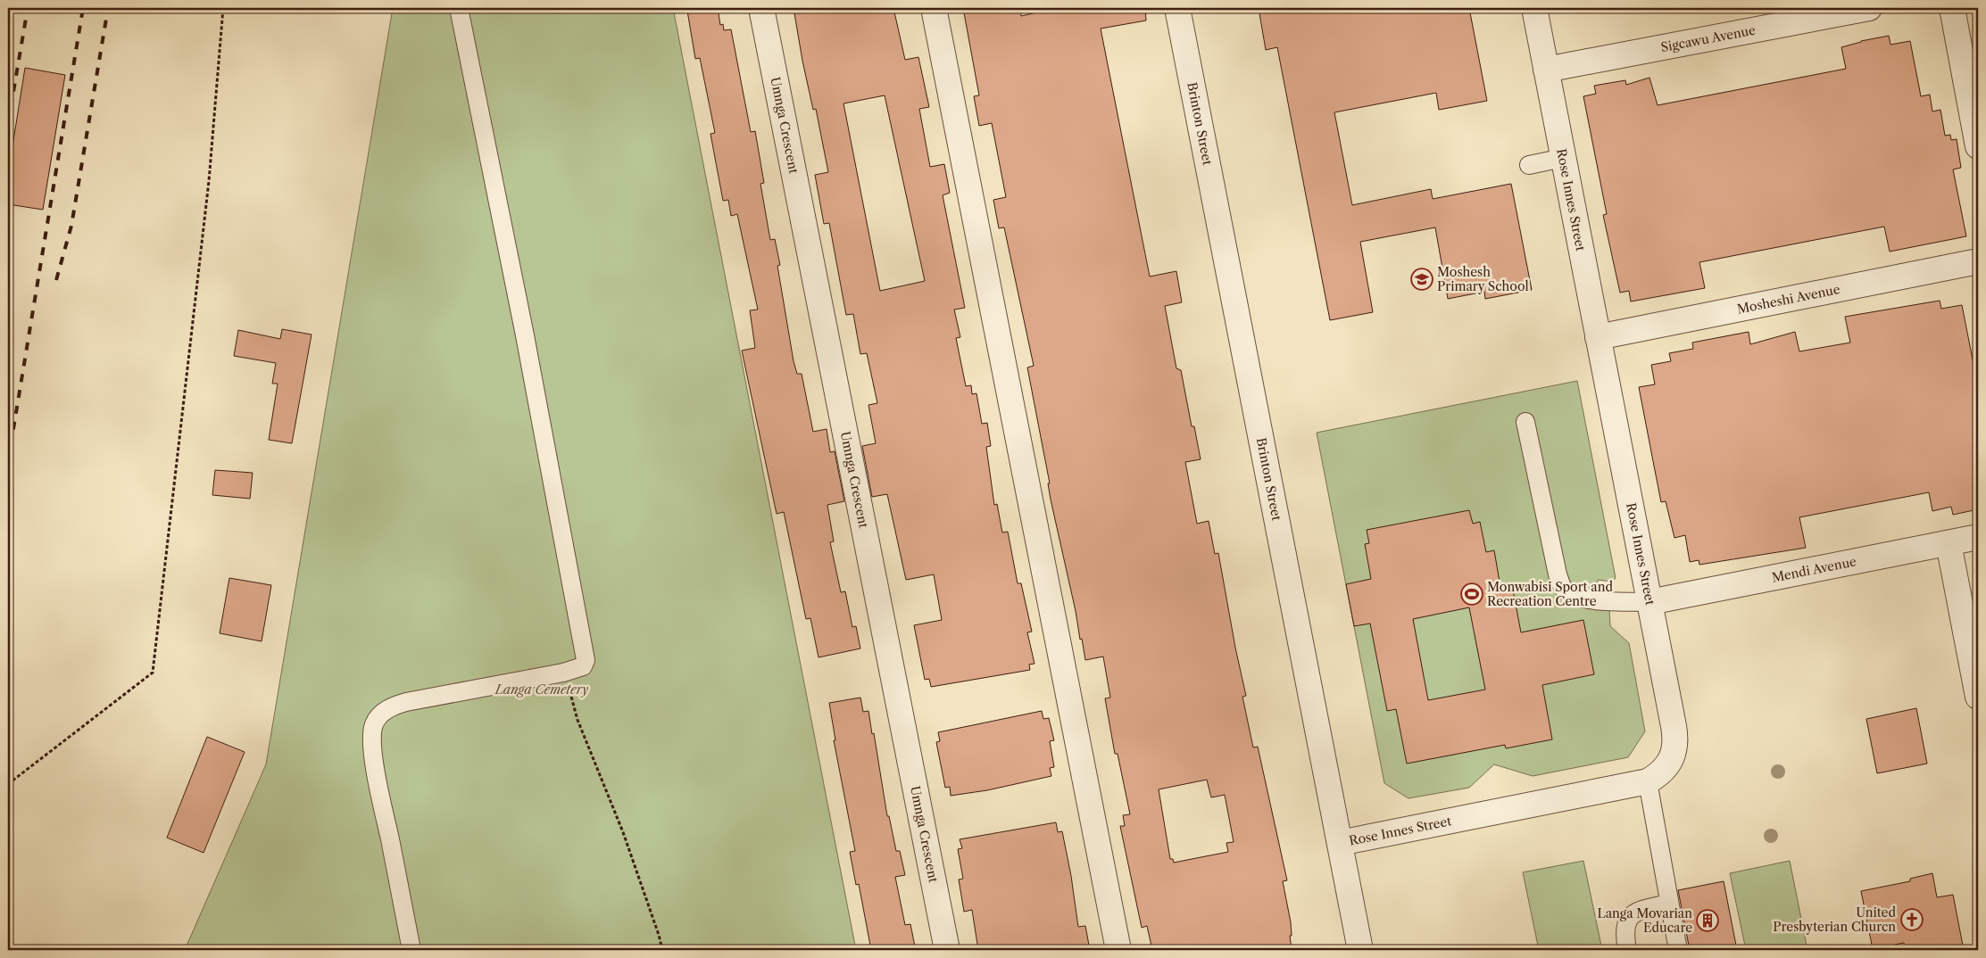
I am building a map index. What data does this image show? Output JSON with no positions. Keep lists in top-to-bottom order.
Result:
{
  "streets": {
    "street": [
      "Sigcawu Avenue",
      "Brinton Street",
      "Umnga Crescent",
      "Rose Innes Street",
      "Mosheshi Avenue",
      "Mendi Avenue"
    ]
  },
  "crossings": [
    ["Sigcawu Avenue", "Rose Innes Street"],
    ["Brinton Street", "Rose Innes Street"],
    ["Rose Innes Street", "Mosheshi Avenue"],
    ["Rose Innes Street", "Mendi Avenue"]
  ],
  "parks": ["Langa Cemetery"],
  "places": {
    "school or university": ["Moshesh Primary School"],
    "sports": ["Monwabisi Sport and Recreation Centre"],
    "church": ["United Presbyterian Churcn"],
    "building": ["Langa Movarian Educare"]
  }
}
